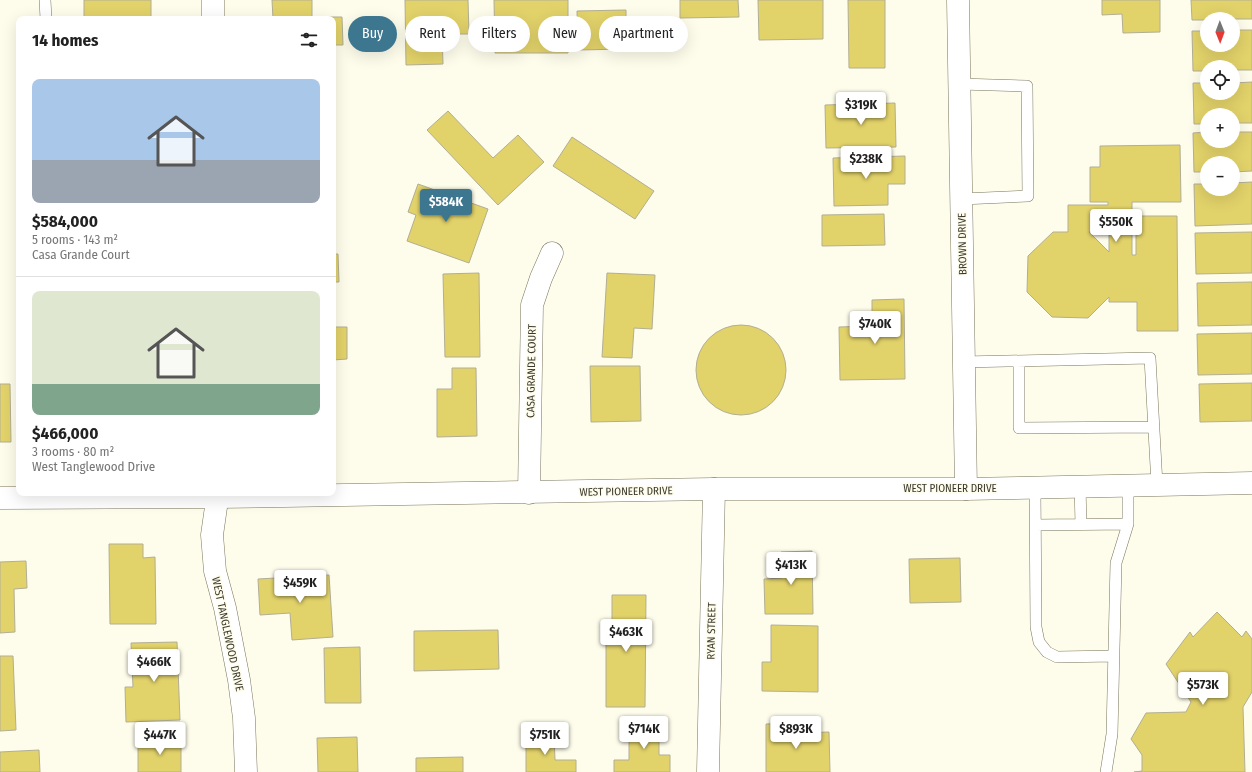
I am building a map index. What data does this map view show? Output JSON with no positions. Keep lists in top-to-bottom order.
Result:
{
  "streets": {
    "street": [
      "BROWN DRIVE",
      "CASA GRANDE COURT",
      "WEST PIONEER DRIVE",
      "RYAN STREET",
      "WEST TANGLEWOOD DRIVE"
    ]
  },
  "crossings": [
    ["BROWN DRIVE", "WEST PIONEER DRIVE"],
    ["CASA GRANDE COURT", "WEST PIONEER DRIVE"],
    ["WEST PIONEER DRIVE", "RYAN STREET"]
  ],
  "north": "bottom",
  "page": {
    "map_buttons": ["+", "−"],
    "chip": [
      "Buy",
      "Rent",
      "Filters",
      "New",
      "Apartment"
    ],
    "heading": "14 homes",
    "list": [
      {
        "name": "$584,000",
        "note": "5 rooms · 143 m² · Casa Grande Court"
      },
      {
        "name": "$466,000",
        "note": "3 rooms · 80 m² · West Tanglewood Drive"
      }
    ],
    "price": [
      "$319K",
      "$238K",
      "$584K",
      "$550K",
      "$740K",
      "$413K",
      "$459K",
      "$463K",
      "$466K",
      "$573K",
      "$714K",
      "$893K",
      "$447K",
      "$751K"
    ]
  }
}
